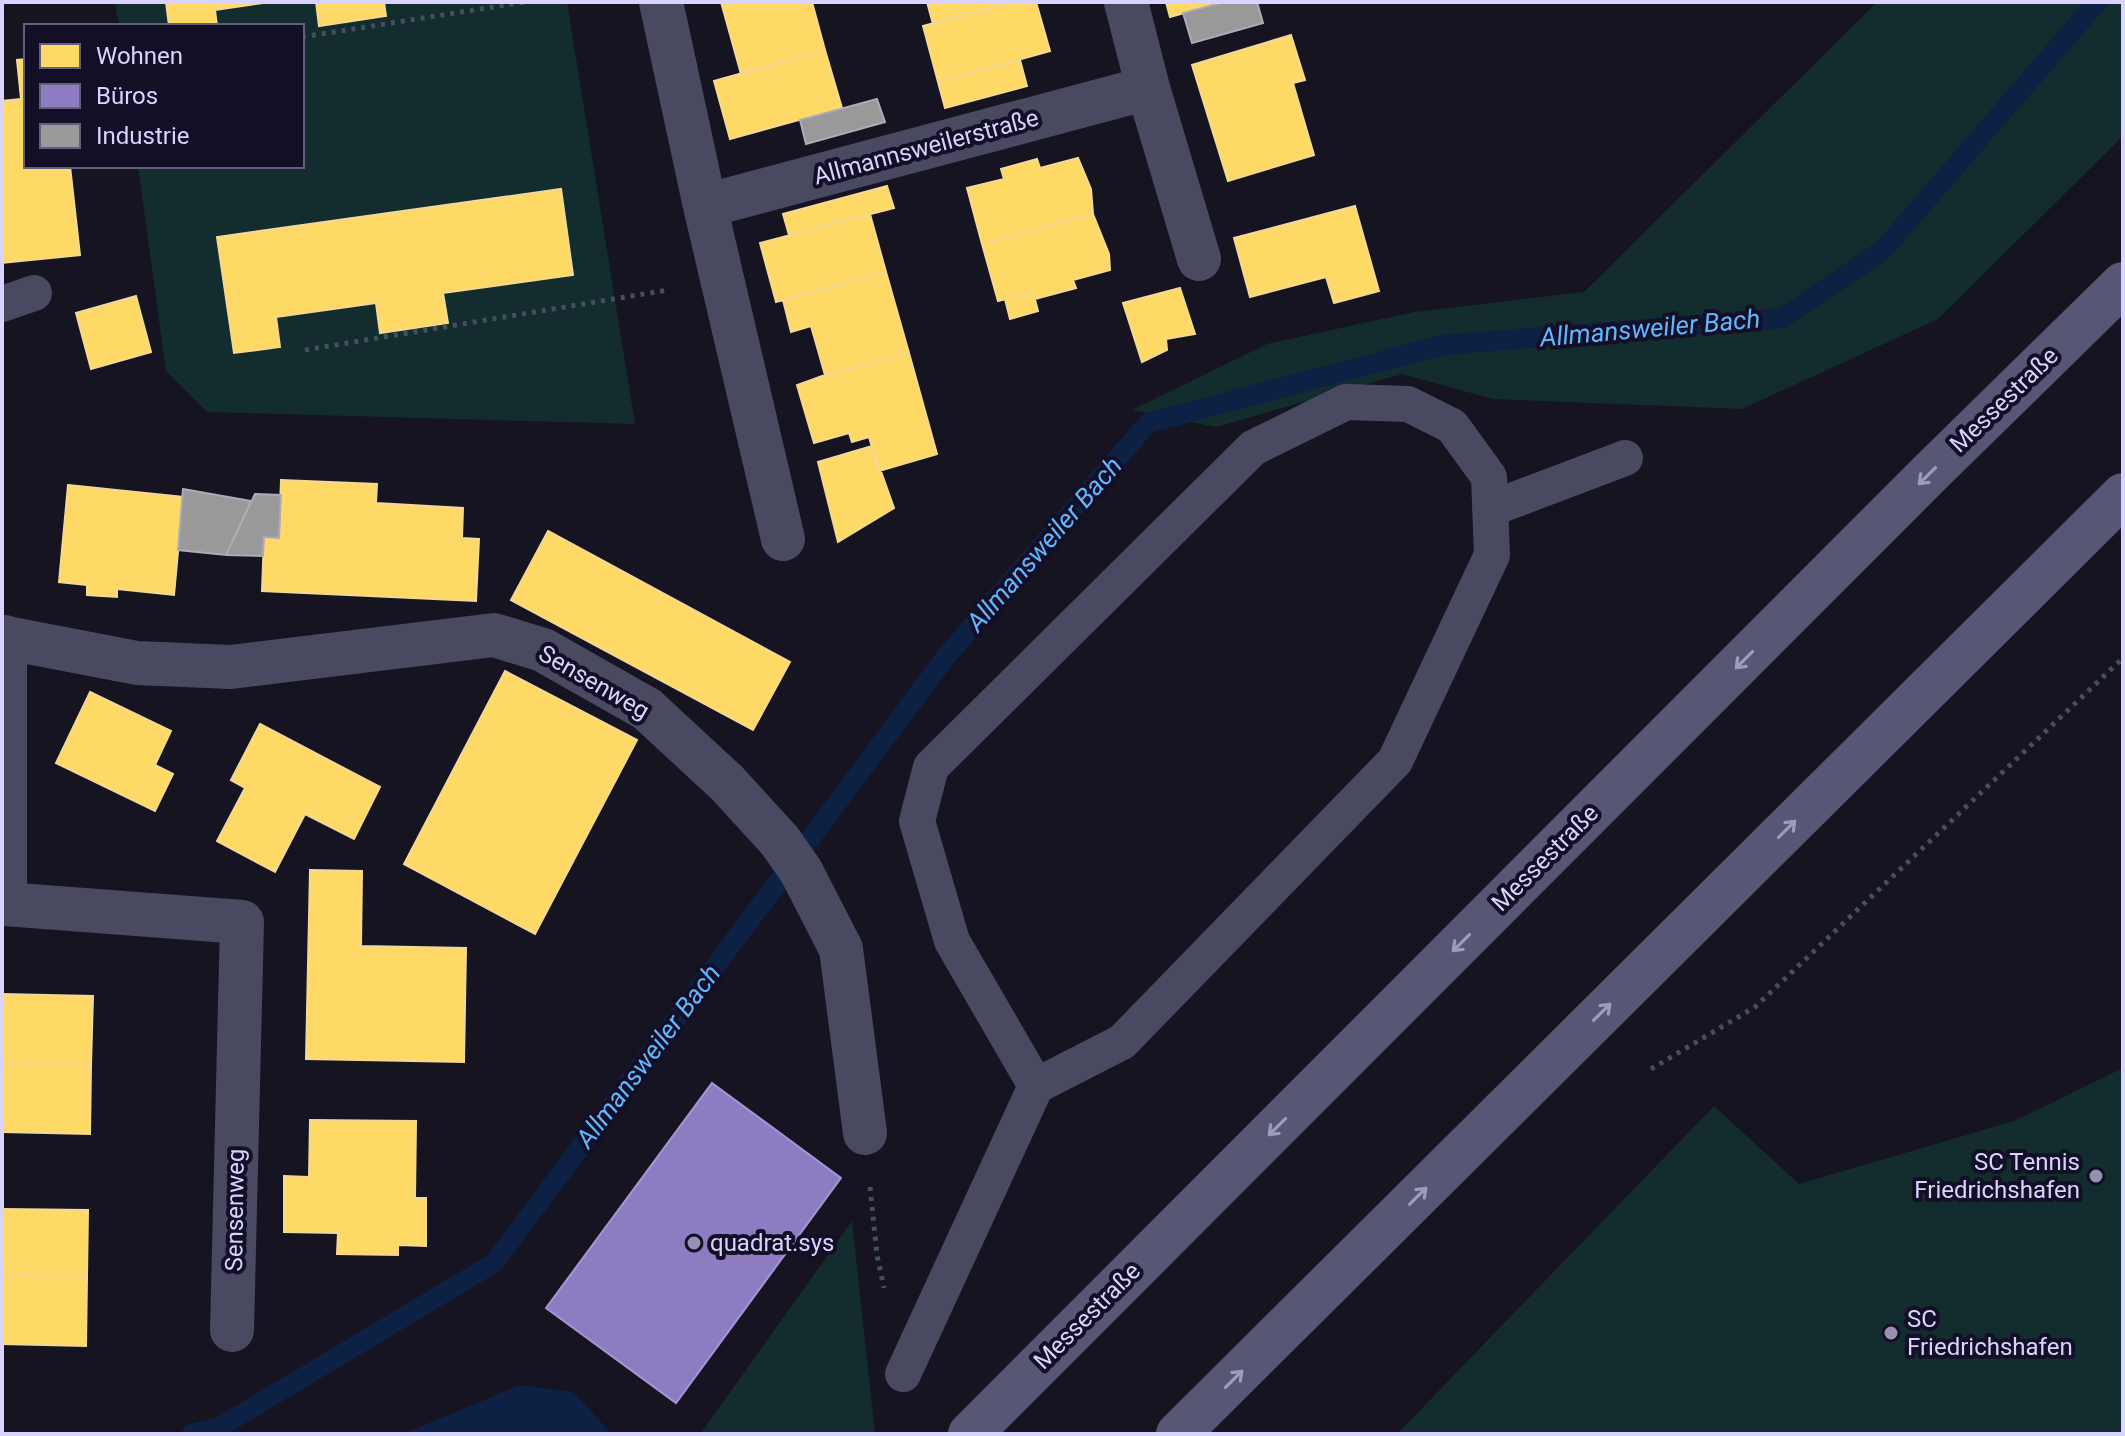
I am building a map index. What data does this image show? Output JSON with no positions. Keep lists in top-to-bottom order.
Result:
{
  "streets": {
    "street": ["Allmannsweilerstraße", "Messestraße", "Sensenweg"]
  },
  "water": ["Allmansweiler Bach"],
  "places": ["SC Tennis Friedrichshafen", "quadrat.sys", "SC Friedrichshafen"],
  "legend": ["Wohnen", "Büros", "Industrie"]
}
